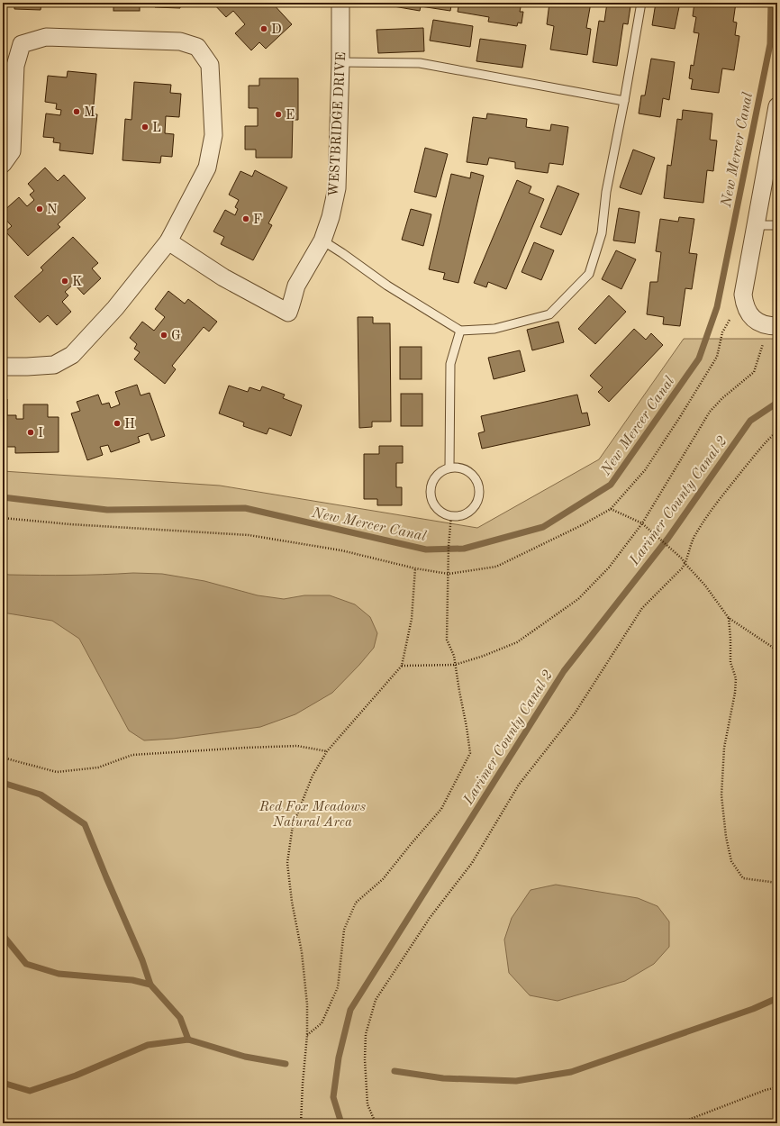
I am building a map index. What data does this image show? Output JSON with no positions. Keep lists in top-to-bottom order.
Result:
{
  "streets": {
    "street": ["WESTBRIDGE DRIVE"]
  },
  "water": ["New Mercer Canal", "Larimer County Canal 2"],
  "parks": ["Red Fox Meadows Natural Area"],
  "places": [
    "D",
    "M",
    "E",
    "L",
    "N",
    "F",
    "K",
    "G",
    "H",
    "I"
  ]
}
